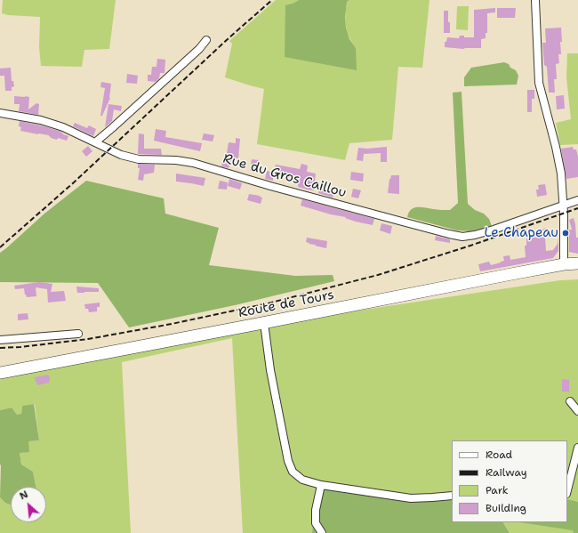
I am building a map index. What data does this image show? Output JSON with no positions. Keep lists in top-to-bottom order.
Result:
{
  "streets": {
    "main road": ["Route de Tours"],
    "street": ["Rue du Gros Caillou"]
  },
  "places": ["Le Chapeau"],
  "legend": [
    "Road",
    "Railway",
    "Park",
    "Building"
  ],
  "north": "top left"
}
